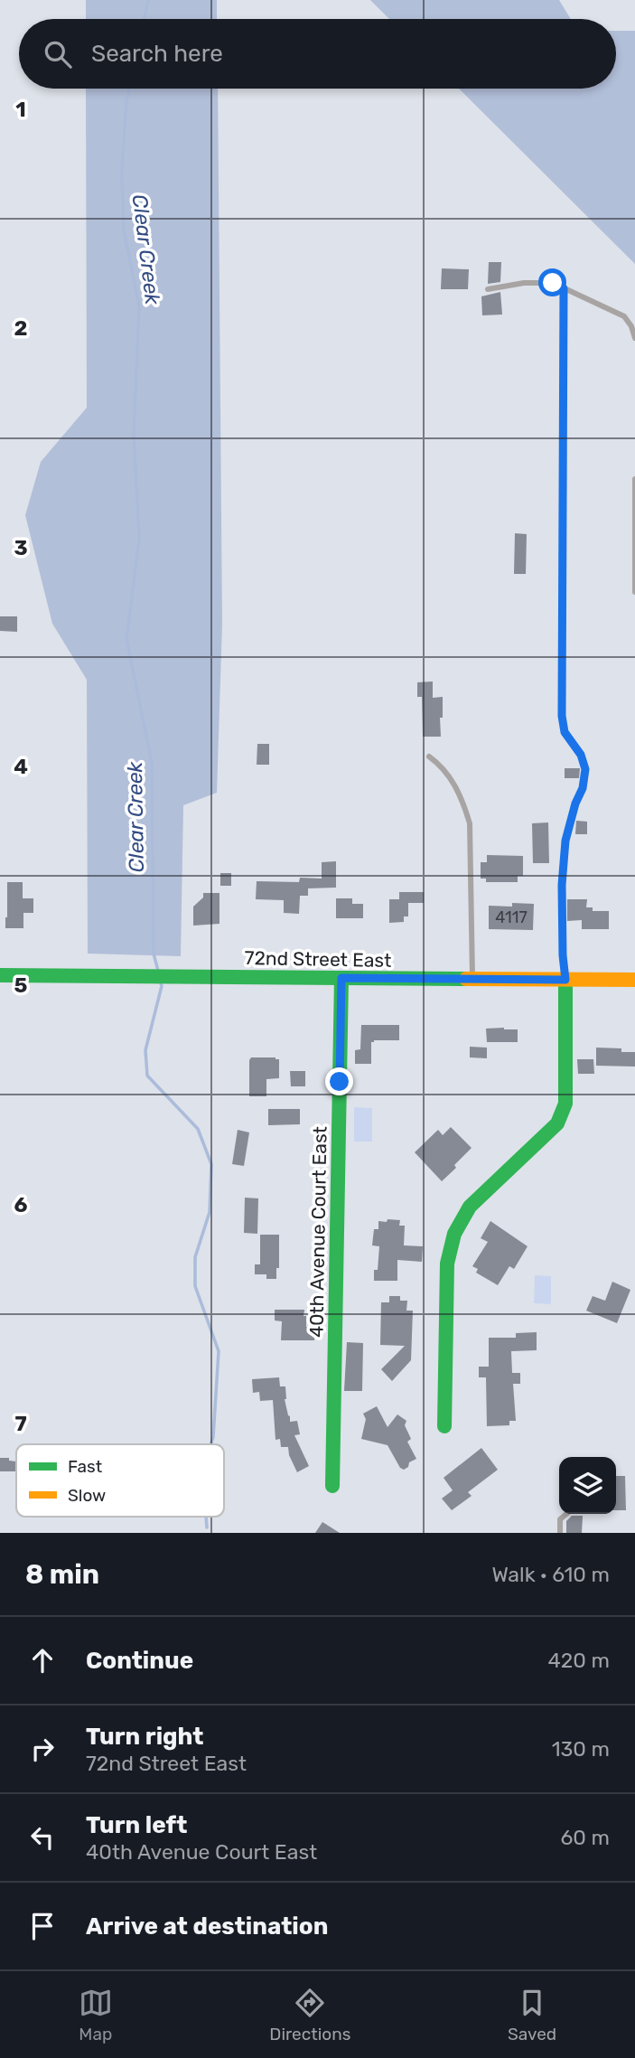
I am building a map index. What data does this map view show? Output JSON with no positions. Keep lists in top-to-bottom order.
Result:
{
  "streets": {
    "street": ["72nd Street East", "40th Avenue Court East"]
  },
  "crossings": [
    ["72nd Street East", "40th Avenue Court East"]
  ],
  "water": ["Clear Creek"],
  "house_numbers": ["4117"],
  "legend": ["Fast", "Slow"],
  "page": {
    "search": "Search here",
    "heading": ["8 min", "Walk · 610 m"],
    "list": [
      ["Continue", "420 m"],
      ["Turn right", "72nd Street East", "130 m"],
      ["Turn left", "40th Avenue Court East", "60 m"],
      "Arrive at destination"
    ],
    "nav": ["Map", "Directions", "Saved"]
  },
  "grid": {
    "rows": [
      "1",
      "2",
      "3",
      "4",
      "5",
      "6",
      "7"
    ]
  }
}
